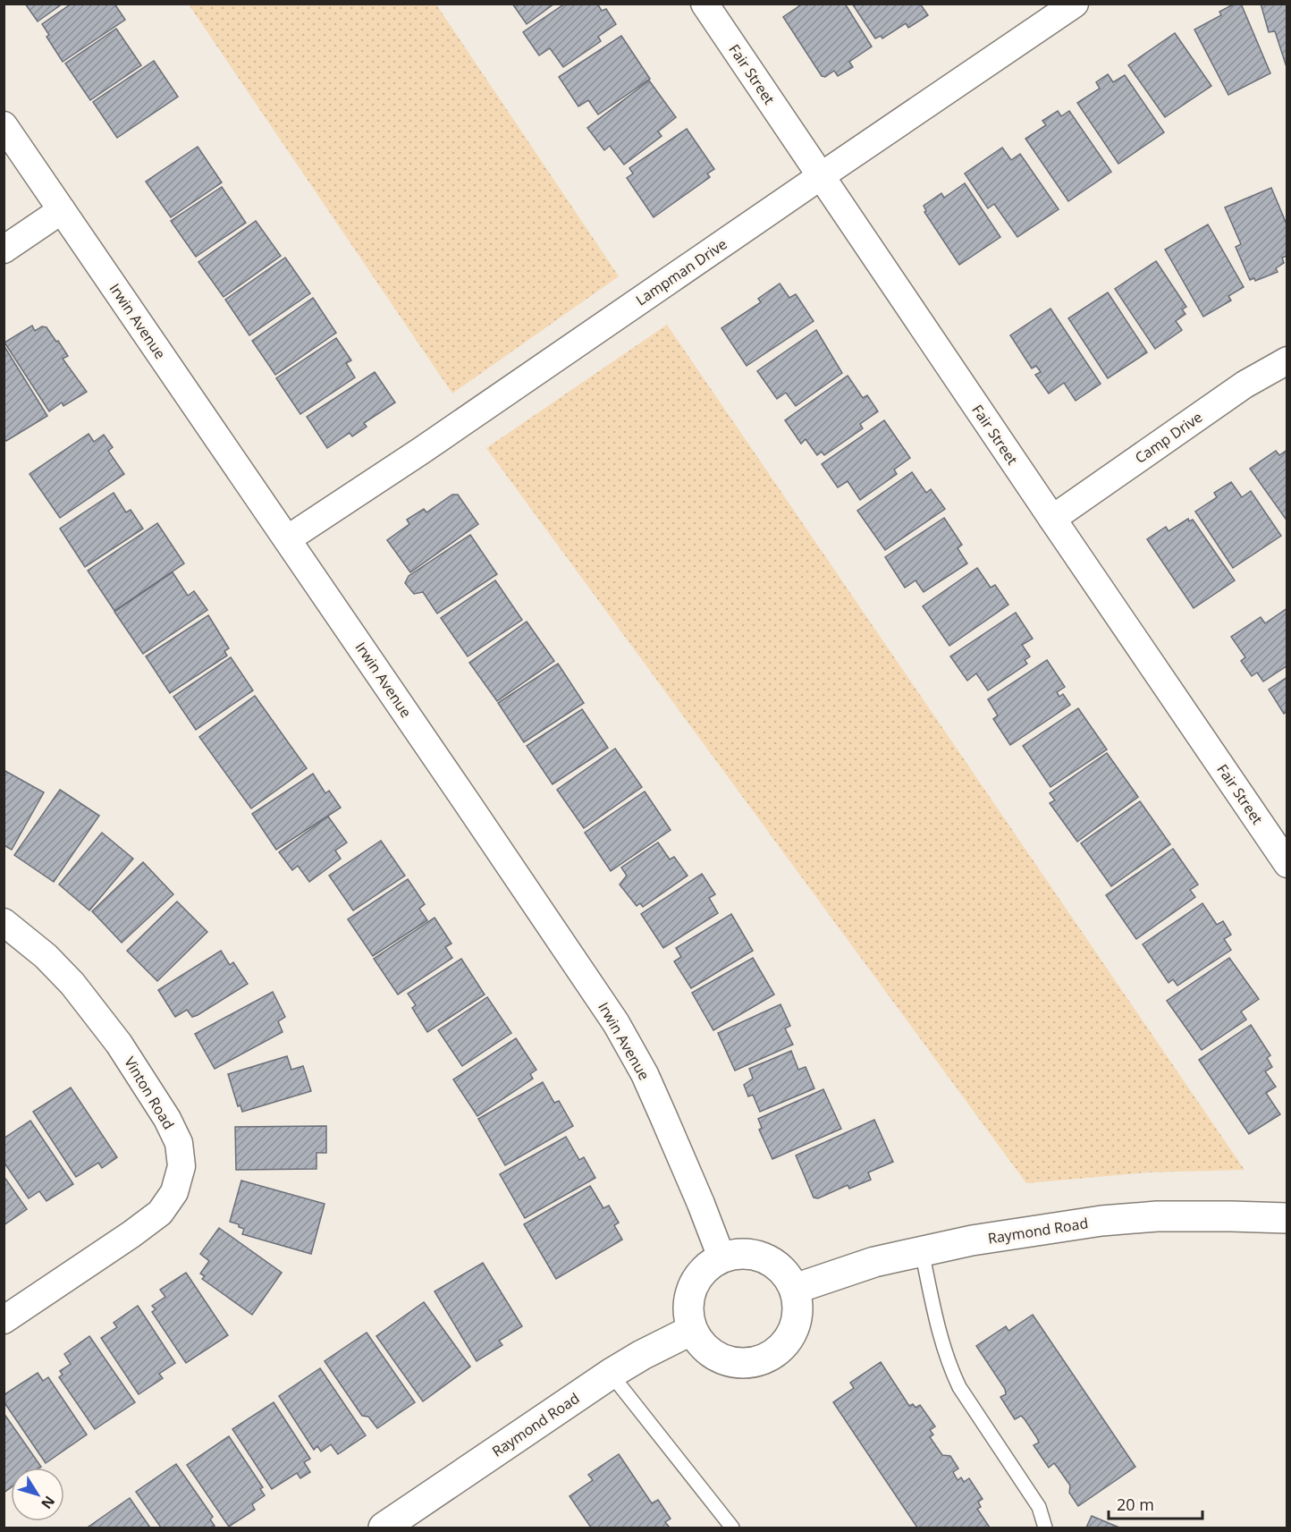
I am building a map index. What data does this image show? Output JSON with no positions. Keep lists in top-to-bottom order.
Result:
{
  "streets": {
    "street": [
      "Fair Street",
      "Lampman Drive",
      "Irwin Avenue",
      "Camp Drive",
      "Vinton Road",
      "Raymond Road"
    ]
  },
  "crossings": [
    ["Fair Street", "Lampman Drive"],
    ["Fair Street", "Camp Drive"],
    ["Lampman Drive", "Irwin Avenue"],
    ["Irwin Avenue", "Raymond Road"]
  ],
  "scale_bar": "20 m",
  "north": "bottom right"
}
